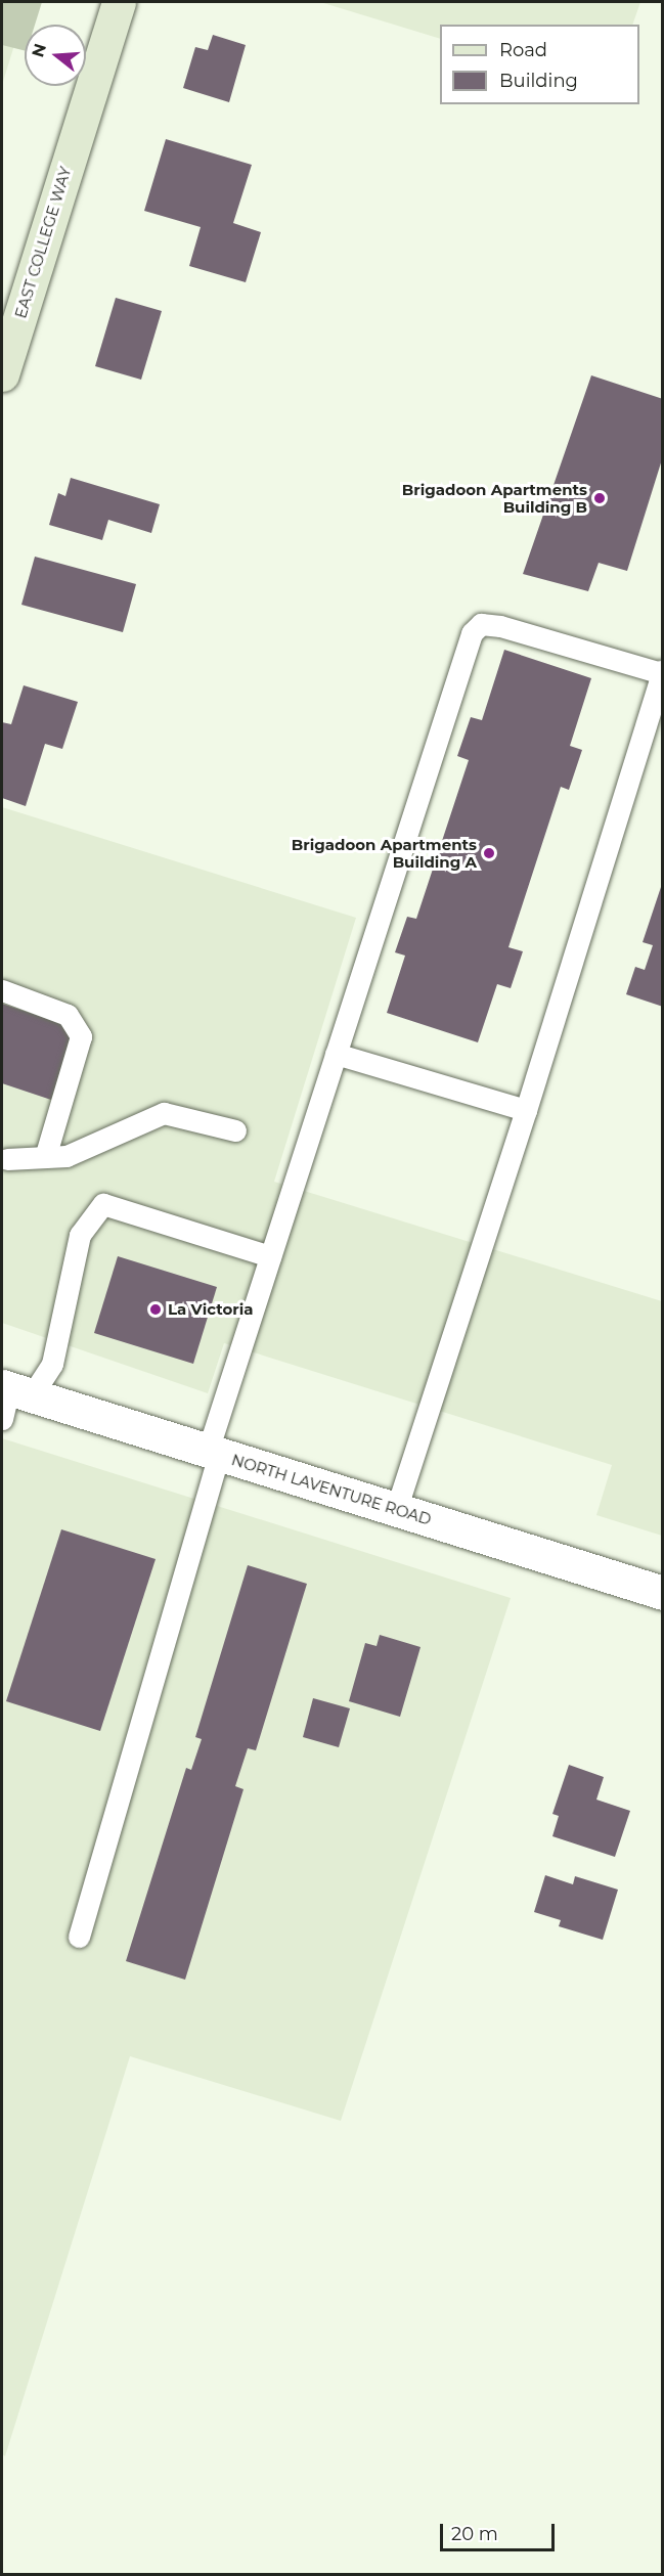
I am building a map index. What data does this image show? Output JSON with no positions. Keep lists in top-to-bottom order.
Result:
{
  "streets": {
    "main road": ["EAST COLLEGE WAY"],
    "street": ["NORTH LAVENTURE ROAD"]
  },
  "places": ["Brigadoon Apartments Building B", "Brigadoon Apartments Building A", "La Victoria"],
  "legend": ["Road", "Building"],
  "scale_bar": "20 m",
  "north": "left"
}
